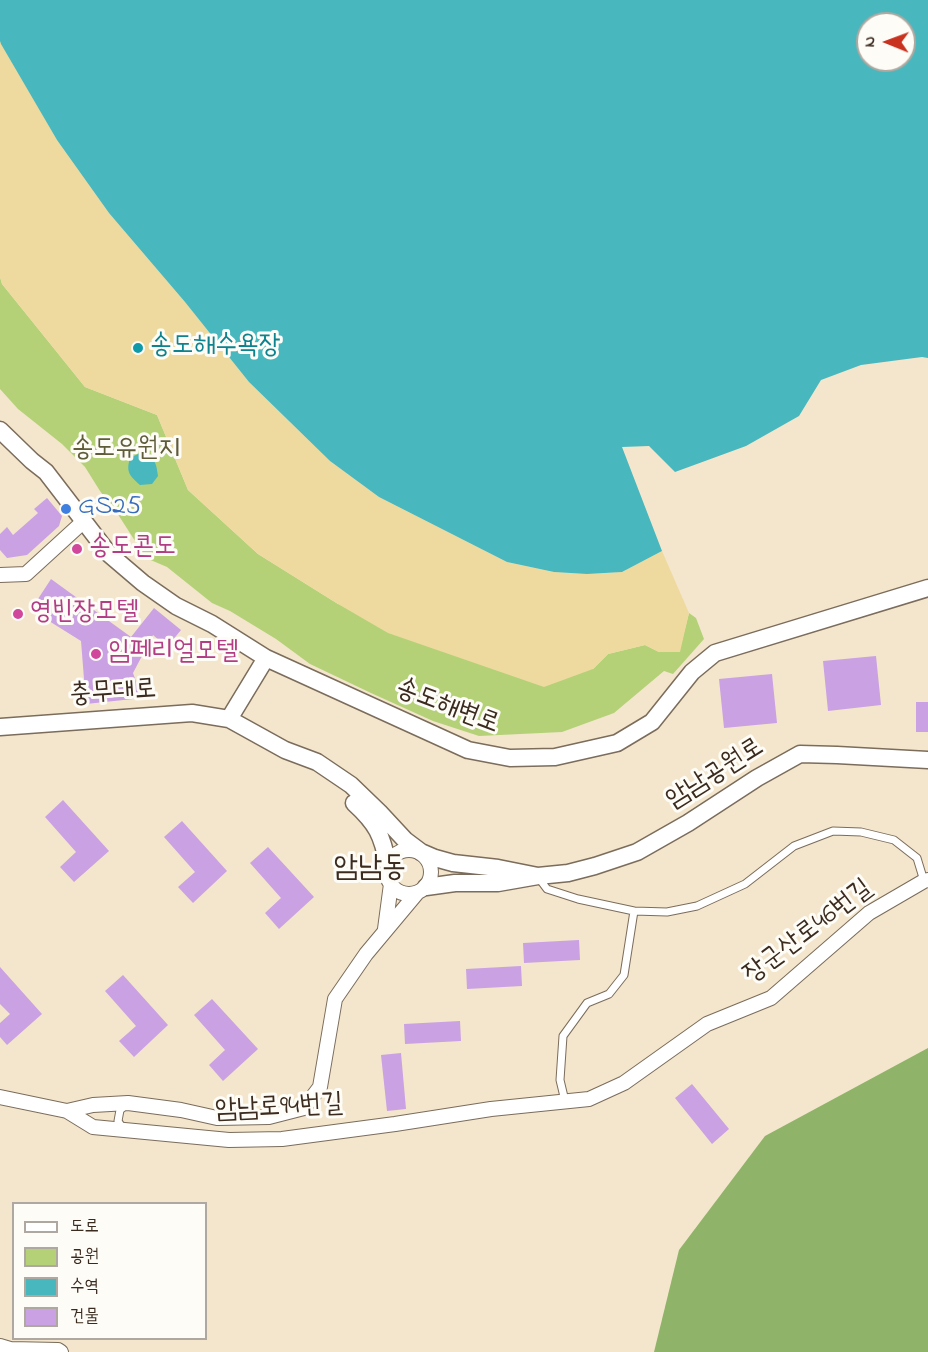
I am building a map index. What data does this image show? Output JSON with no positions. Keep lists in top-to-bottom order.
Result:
{
  "streets": {
    "street": [
      "충무대로",
      "송도해변로",
      "암남공원로",
      "장군산로46번길",
      "암남로94번길"
    ]
  },
  "crossings": [
    ["충무대로", "암남공원로"],
    ["장군산로46번길", "암남로94번길"]
  ],
  "districts": ["암남동"],
  "parks": ["송도유원지"],
  "places": [
    "송도해수욕장",
    "GS25",
    "송도콘도",
    "영빈장모텔",
    "임페리얼모텔"
  ],
  "legend": [
    "도로",
    "공원",
    "수역",
    "건물"
  ],
  "north": "left"
}
